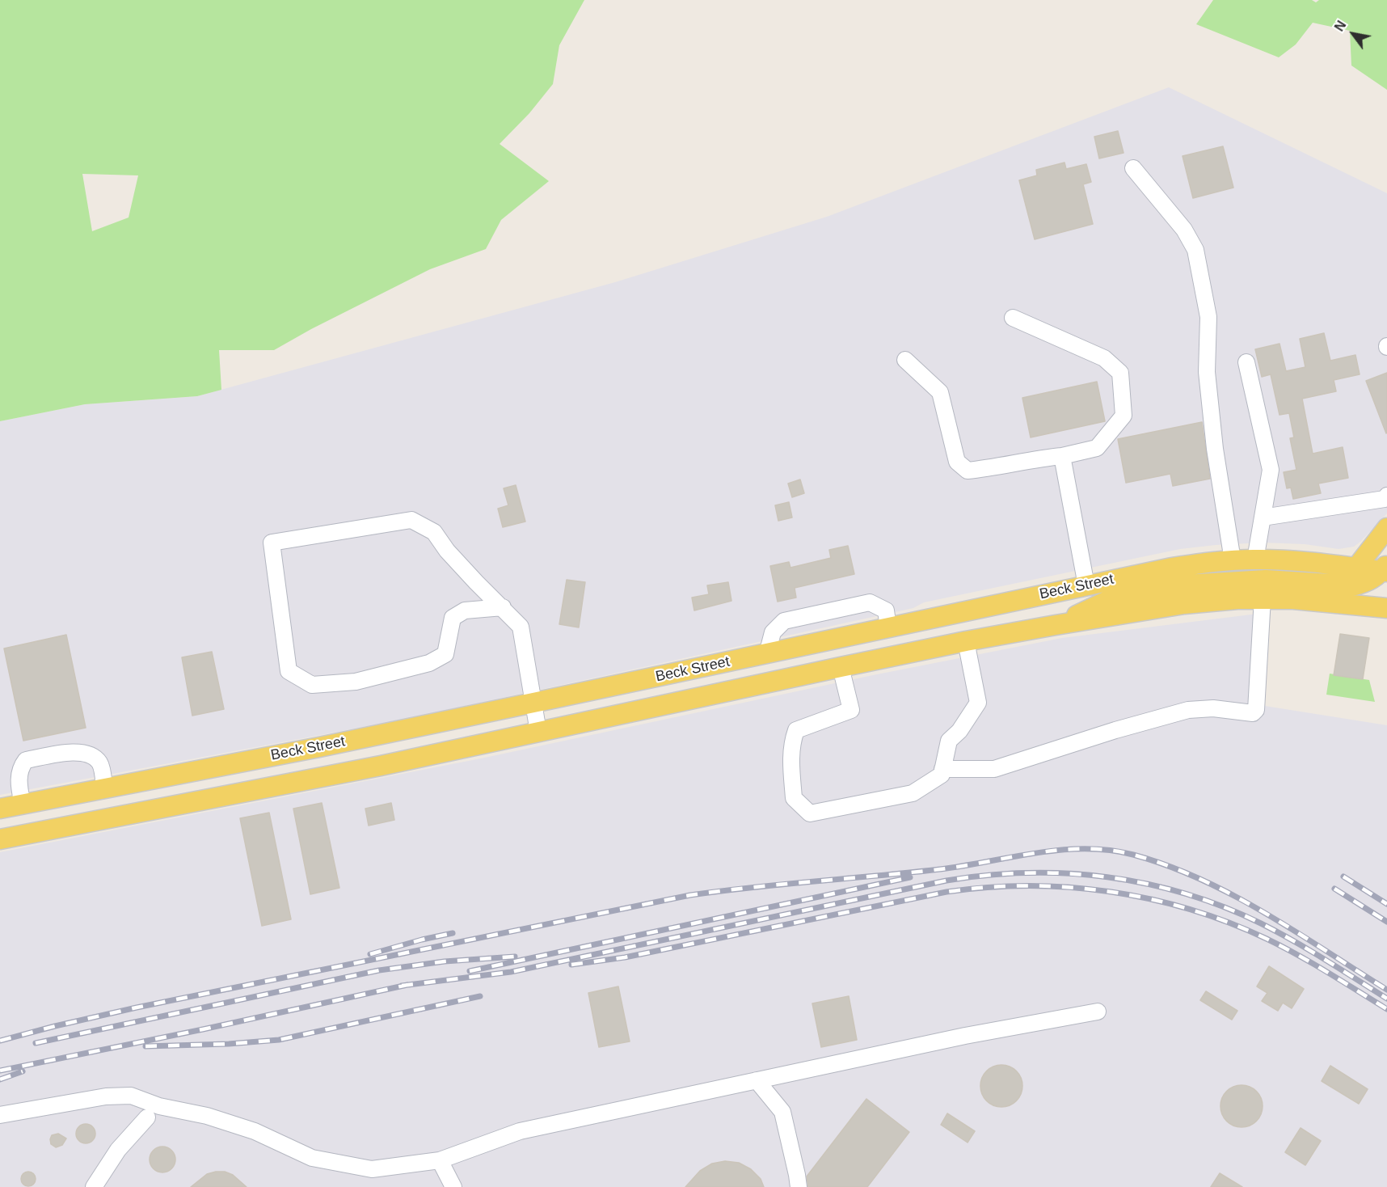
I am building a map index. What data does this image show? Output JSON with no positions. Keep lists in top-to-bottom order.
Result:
{
  "streets": {
    "main road": ["Beck Street"]
  },
  "north": "top left"
}
